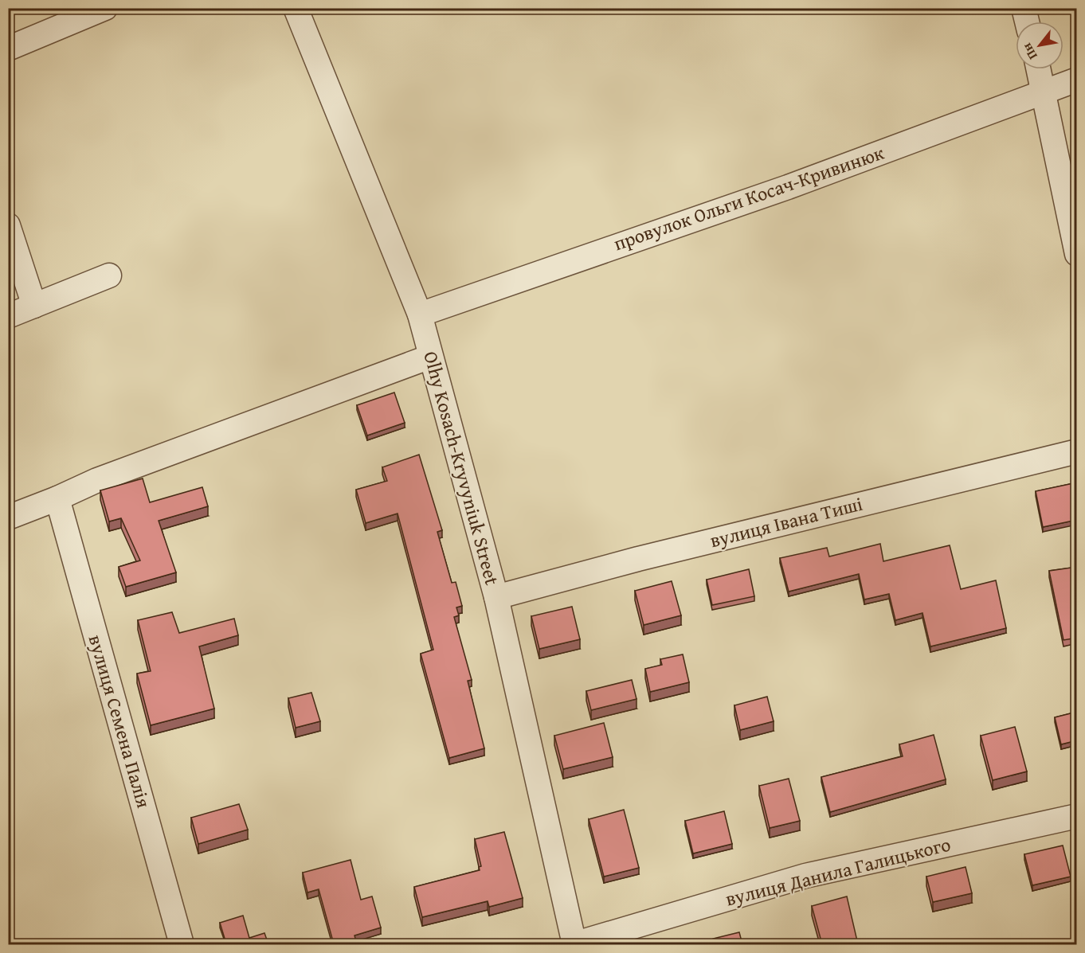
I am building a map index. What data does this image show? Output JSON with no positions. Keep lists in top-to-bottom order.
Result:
{
  "streets": {
    "street": [
      "провулок Ольги Косач-Кривинюк",
      "Olhy Kosach-Kryvyniuk Street",
      "вулиця Івана Тиші",
      "вулиця Семена Палія",
      "вулиця Данила Галицького"
    ]
  },
  "crossings": [
    ["провулок Ольги Косач-Кривинюк", "Olhy Kosach-Kryvyniuk Street"],
    ["Olhy Kosach-Kryvyniuk Street", "вулиця Івана Тиші"],
    ["Olhy Kosach-Kryvyniuk Street", "вулиця Данила Галицького"]
  ],
  "north": "bottom left"
}
